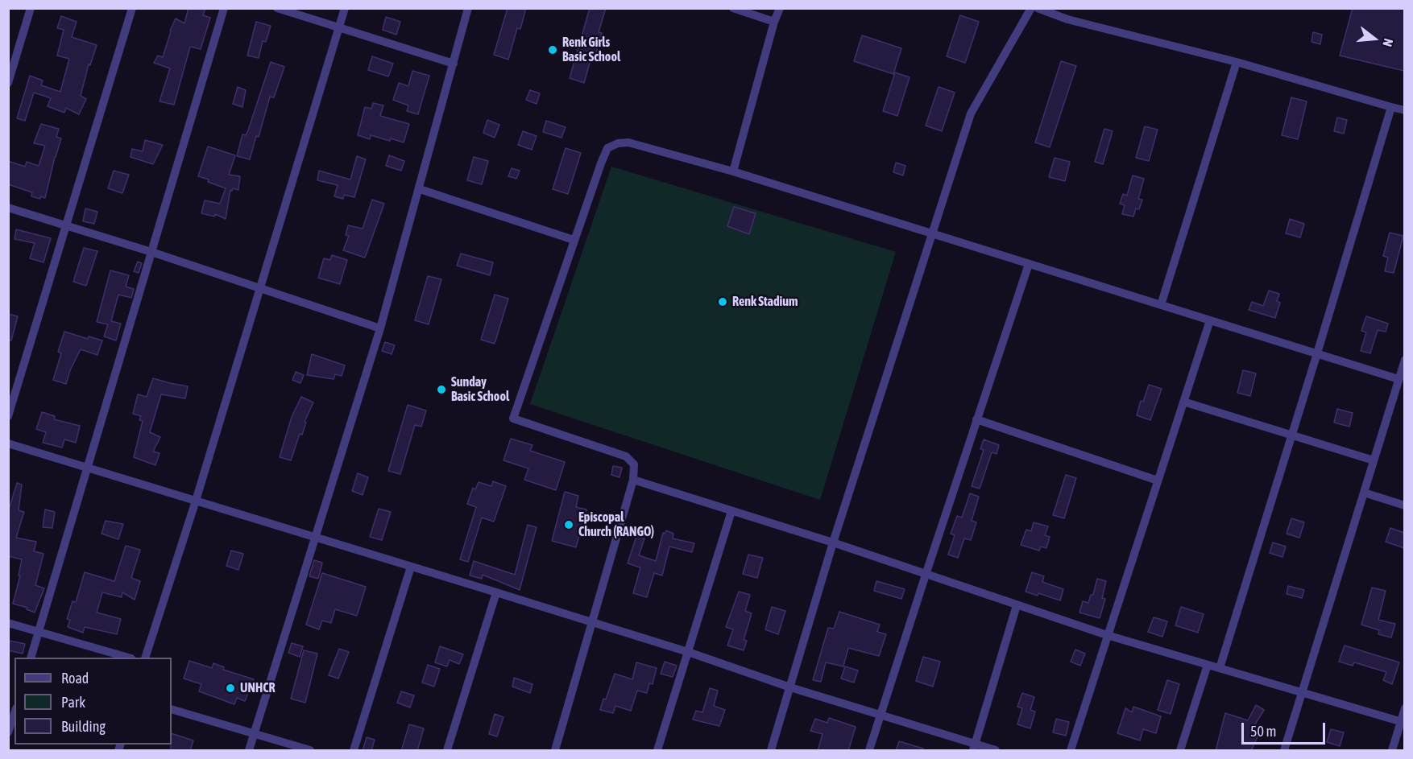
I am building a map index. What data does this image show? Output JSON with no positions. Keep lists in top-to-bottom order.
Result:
{
  "places": [
    "Renk Girls Basic School",
    "Renk Stadium",
    "Sunday Basic School",
    "Episcopal Church (RANGO)",
    "UNHCR"
  ],
  "legend": ["Road", "Park", "Building"],
  "scale_bar": "50 m",
  "north": "right"
}
